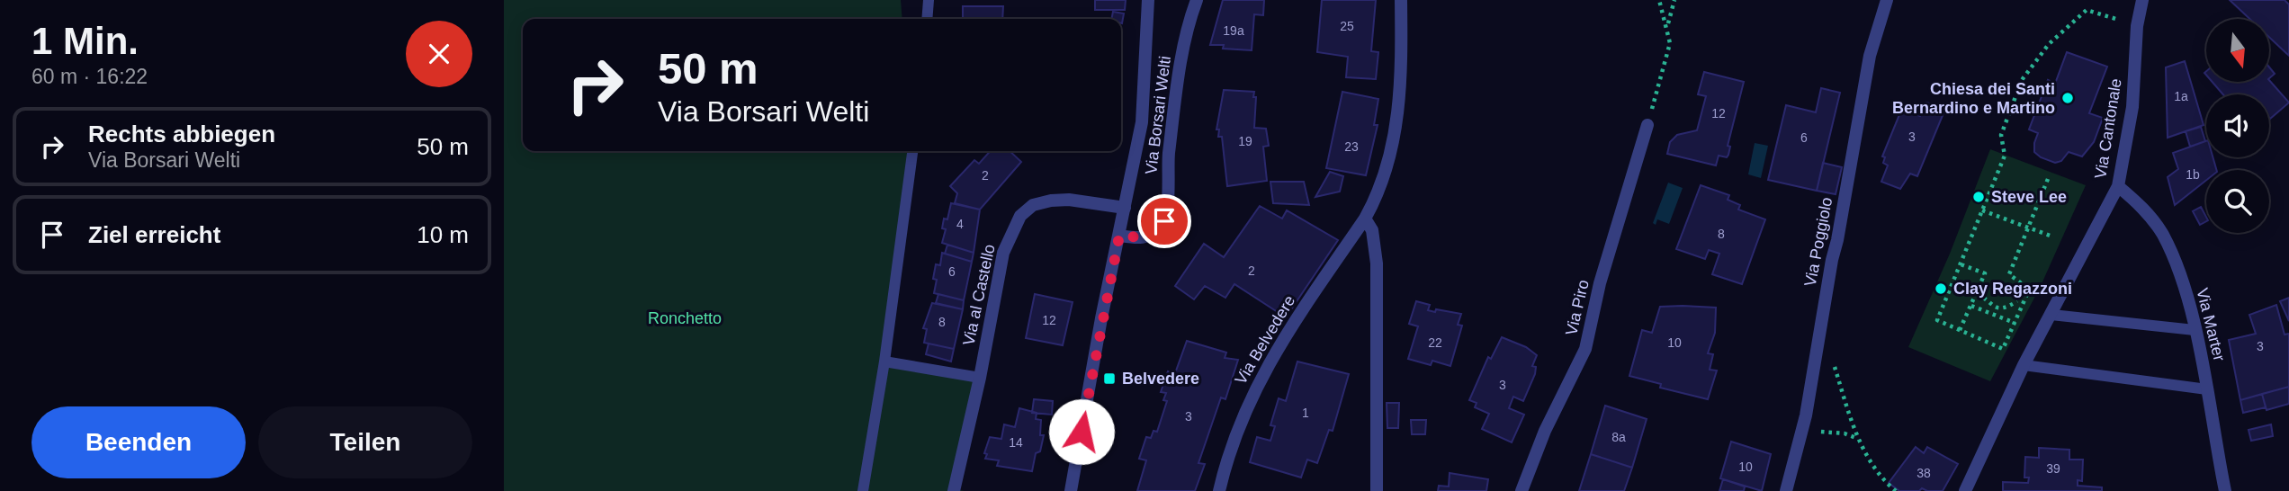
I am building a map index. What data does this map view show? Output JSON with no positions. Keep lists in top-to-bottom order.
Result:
{
  "streets": {
    "street": [
      "Via Borsari Welti",
      "Via Cantonale",
      "Via Poggiolo",
      "Via al Castello",
      "Via Piro",
      "Via Marter",
      "Via Belvedere"
    ]
  },
  "crossings": [
    ["Via Cantonale", "Via Marter"]
  ],
  "parks": ["Ronchetto"],
  "places": {
    "other": ["Chiesa dei Santi Bernardino e Martino", "Steve Lee", "Clay Regazzoni"],
    "transit": ["Belvedere"]
  },
  "house_numbers": [
    "25",
    "19a",
    "1a",
    "12",
    "3",
    "6",
    "19",
    "23",
    "1b",
    "2",
    "4",
    "8",
    "2",
    "6",
    "12",
    "8",
    "22",
    "10",
    "3",
    "3",
    "1",
    "3",
    "8a",
    "14",
    "10",
    "39",
    "38"
  ],
  "north": "bottom",
  "page": {
    "heading": ["1 Min.", "60 m · 16:22"],
    "turn": ["50 m", "Via Borsari Welti"],
    "list": [
      {
        "name": "Rechts abbiegen",
        "note": "Via Borsari Welti",
        "value": "50 m"
      },
      {
        "name": "Ziel erreicht",
        "value": "10 m"
      }
    ],
    "buttons": ["Beenden", "Teilen"]
  }
}
